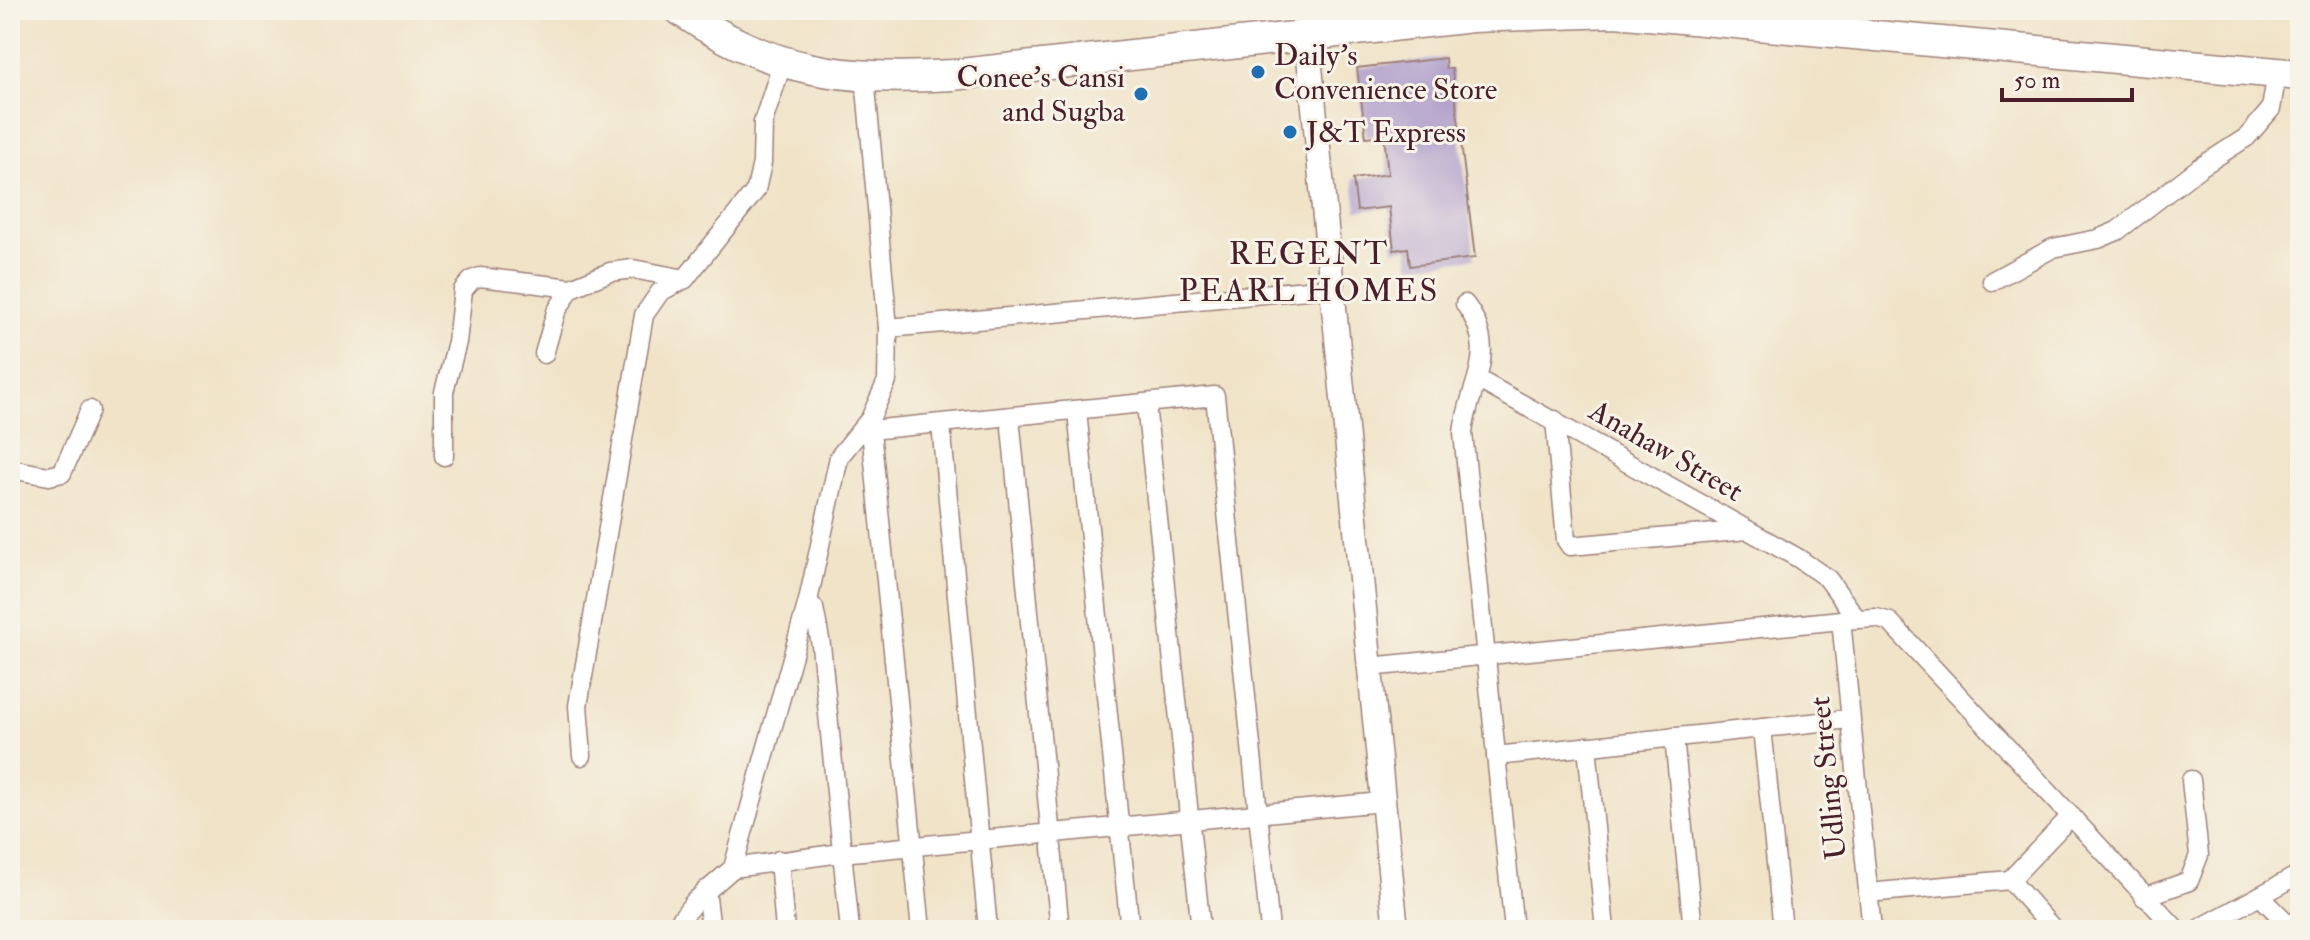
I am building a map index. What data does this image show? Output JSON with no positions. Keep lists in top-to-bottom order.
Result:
{
  "streets": {
    "street": ["Anahaw Street", "Udling Street"]
  },
  "crossings": [
    ["Anahaw Street", "Udling Street"]
  ],
  "districts": ["REGENT PEARL HOMES"],
  "places": ["Daily's Convenience Store", "Conee's Cansi and Sugba", "J&T Express"],
  "scale_bar": "50 m"
}
